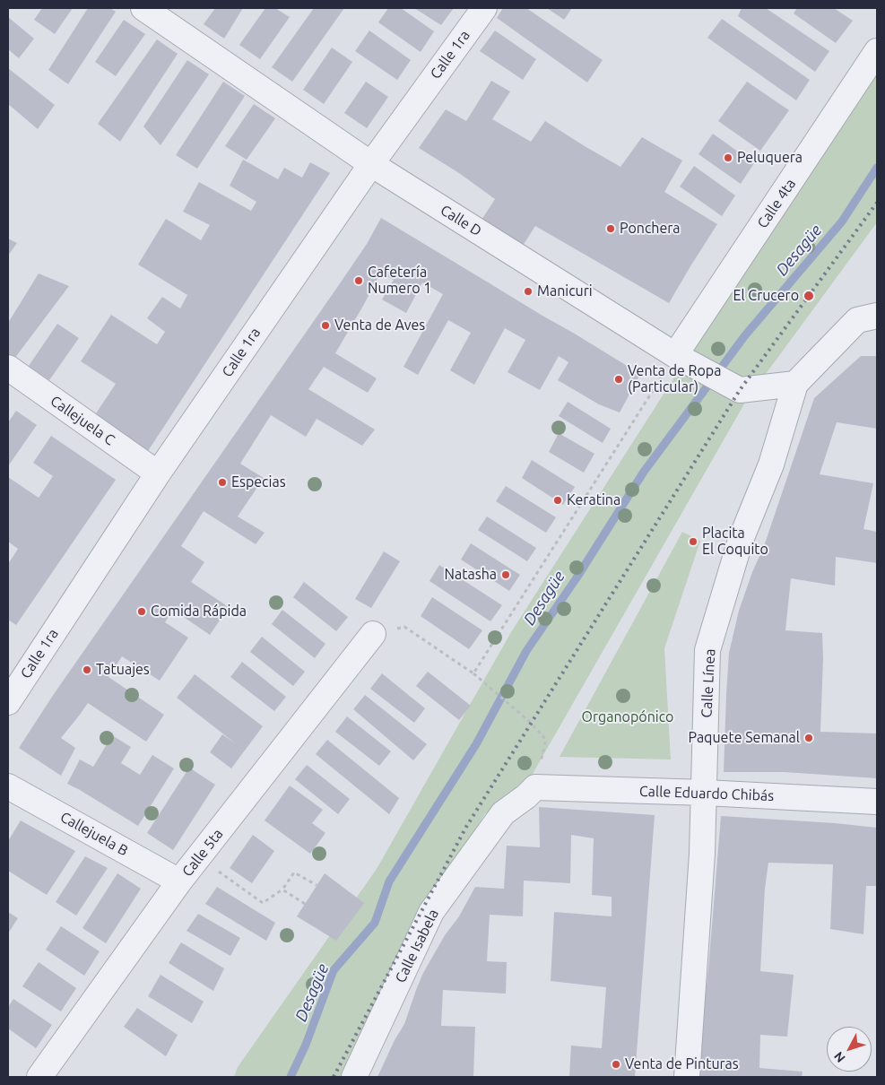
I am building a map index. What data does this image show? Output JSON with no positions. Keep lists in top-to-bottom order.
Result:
{
  "streets": {
    "street": [
      "Calle 1ra",
      "Calle 4ta",
      "Calle D",
      "Callejuela C",
      "Calle Línea",
      "Calle Eduardo Chibás",
      "Callejuela B",
      "Calle 5ta",
      "Calle Isabela"
    ]
  },
  "crossings": [
    ["Calle 1ra", "Calle D"],
    ["Calle 1ra", "Callejuela C"],
    ["Calle 4ta", "Calle D"],
    ["Calle D", "Calle Línea"],
    ["Calle Línea", "Calle Eduardo Chibás"],
    ["Calle Eduardo Chibás", "Calle Isabela"],
    ["Callejuela B", "Calle 5ta"]
  ],
  "water": ["Desagüe"],
  "parks": ["Organopónico"],
  "places": [
    "Peluquera",
    "Ponchera",
    "Cafetería Numero 1",
    "Manicuri",
    "El Crucero",
    "Venta de Aves",
    "Venta de Ropa (Particular)",
    "Especias",
    "Keratina",
    "Placita El Coquito",
    "Natasha",
    "Comida Rápida",
    "Tatuajes",
    "Paquete Semanal",
    "Venta de Pinturas"
  ],
  "north": "bottom left"
}
